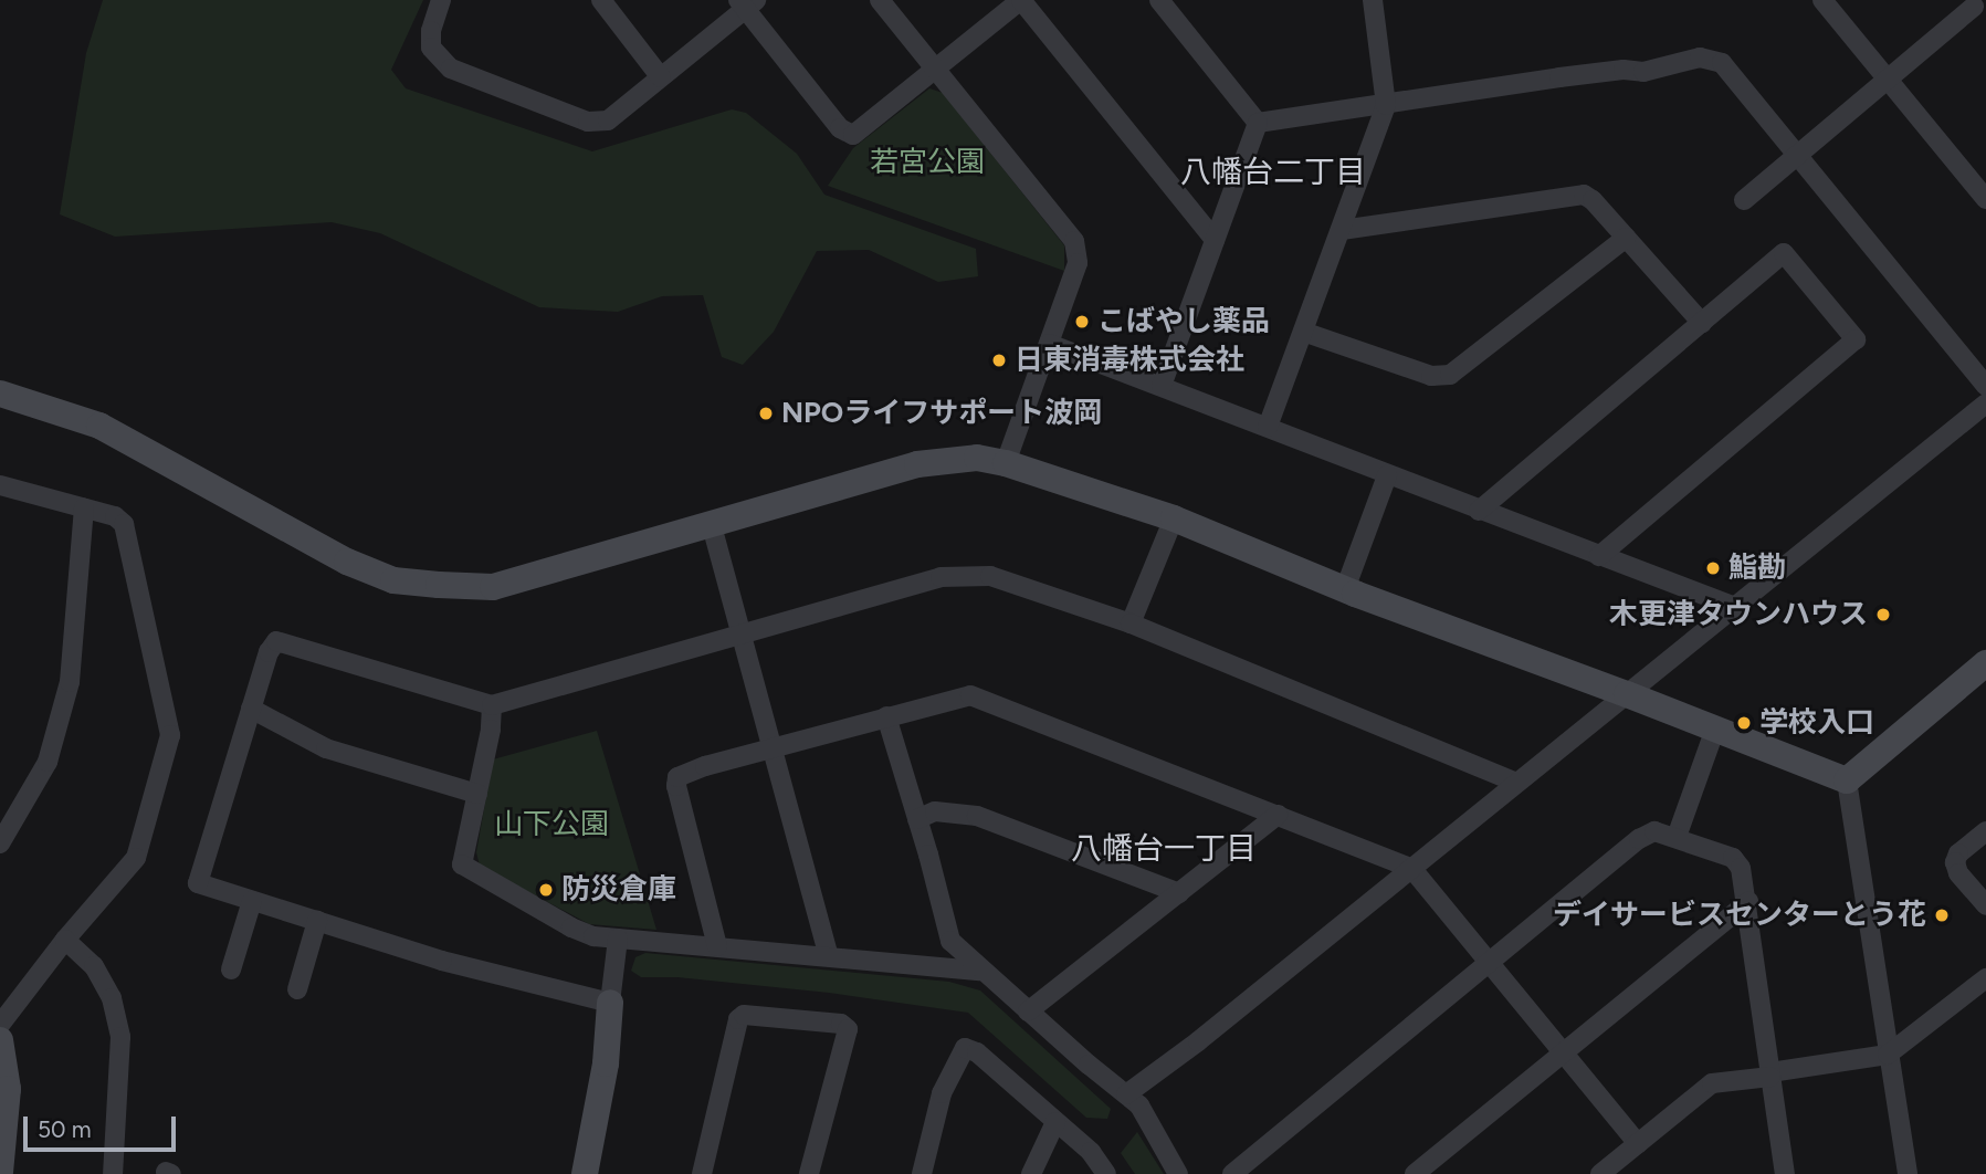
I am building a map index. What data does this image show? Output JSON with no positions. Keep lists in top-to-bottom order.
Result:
{
  "districts": ["八幡台二丁目", "八幡台一丁目"],
  "parks": ["若宮公園", "山下公園"],
  "places": [
    "こばやし薬品",
    "日東消毒株式会社",
    "NPOライフサポート波岡",
    "鮨勘",
    "木更津タウンハウス",
    "学校入口",
    "防災倉庫",
    "デイサービスセンターとう花"
  ],
  "scale_bar": "50 m"
}
